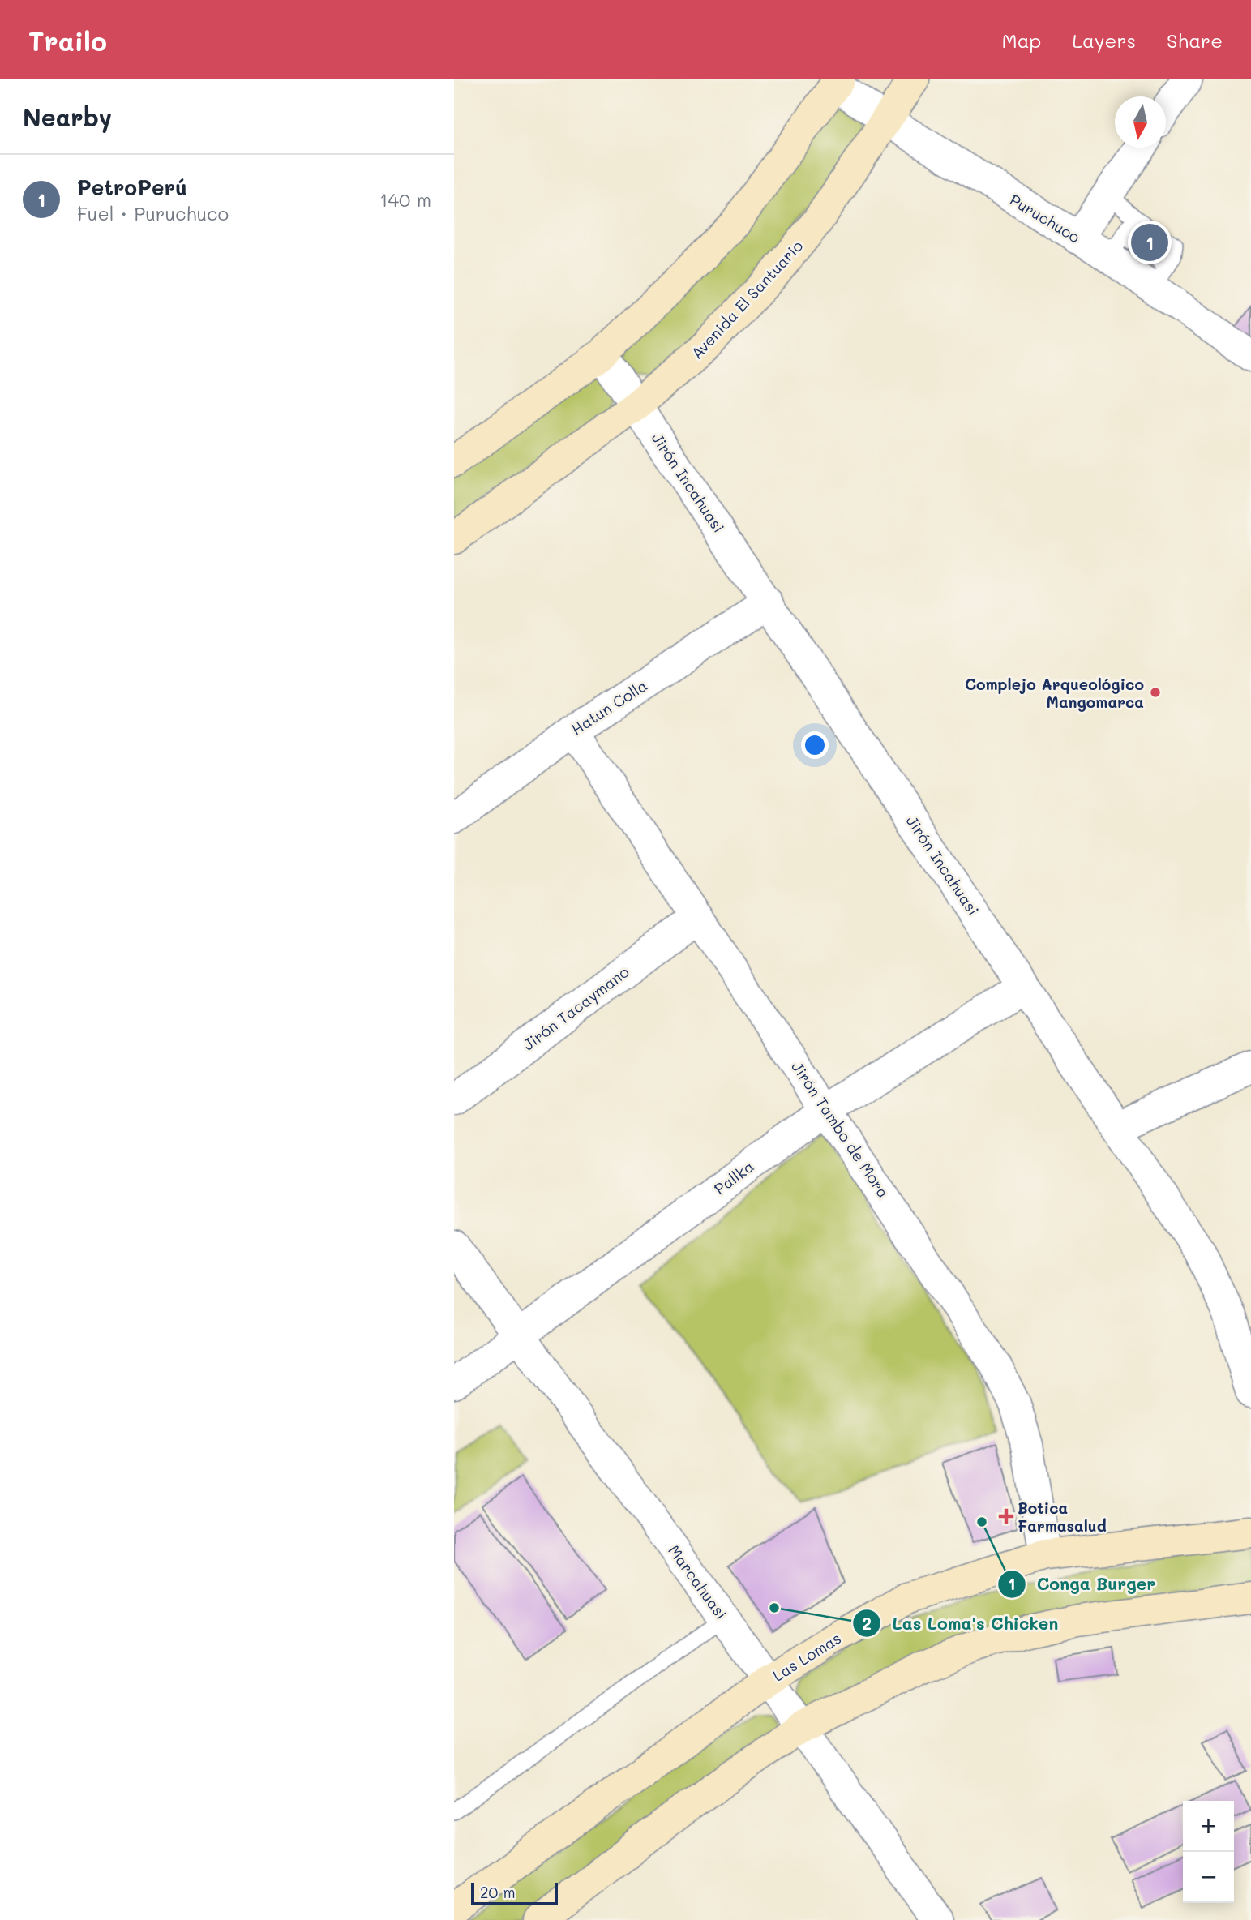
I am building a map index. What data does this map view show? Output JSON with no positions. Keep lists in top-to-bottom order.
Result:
{
  "streets": {
    "street": [
      "Puruchuco",
      "Avenida El Santuario",
      "Jirón Incahuasi",
      "Hatun Colla",
      "Jirón Tacaymano",
      "Jirón Tambo de Mora",
      "Pallka",
      "Marcahuasi",
      "Las Lomas"
    ]
  },
  "crossings": [
    ["Puruchuco", "Avenida El Santuario"],
    ["Avenida El Santuario", "Jirón Incahuasi"],
    ["Jirón Incahuasi", "Hatun Colla"],
    ["Jirón Incahuasi", "Pallka"],
    ["Hatun Colla", "Jirón Tambo de Mora"],
    ["Jirón Tacaymano", "Jirón Tambo de Mora"],
    ["Jirón Tambo de Mora", "Pallka"],
    ["Jirón Tambo de Mora", "Las Lomas"],
    ["Pallka", "Marcahuasi"],
    ["Marcahuasi", "Las Lomas"]
  ],
  "places": {
    "other": ["Complejo Arqueológico Mangomarca", "Conga Burger", "Las Loma's Chicken"],
    "health": ["Botica Farmasalud"]
  },
  "scale_bar": "20 m",
  "north": "bottom",
  "page": {
    "header": "Trailo",
    "nav": ["Map", "Layers", "Share"],
    "heading": "Nearby",
    "list": [
      {
        "mark": "1",
        "name": "PetroPerú",
        "note": "Fuel · Puruchuco",
        "value": "140 m"
      }
    ],
    "pins": "1",
    "map_buttons": ["+", "−"],
    "scale": "20 m"
  }
}
